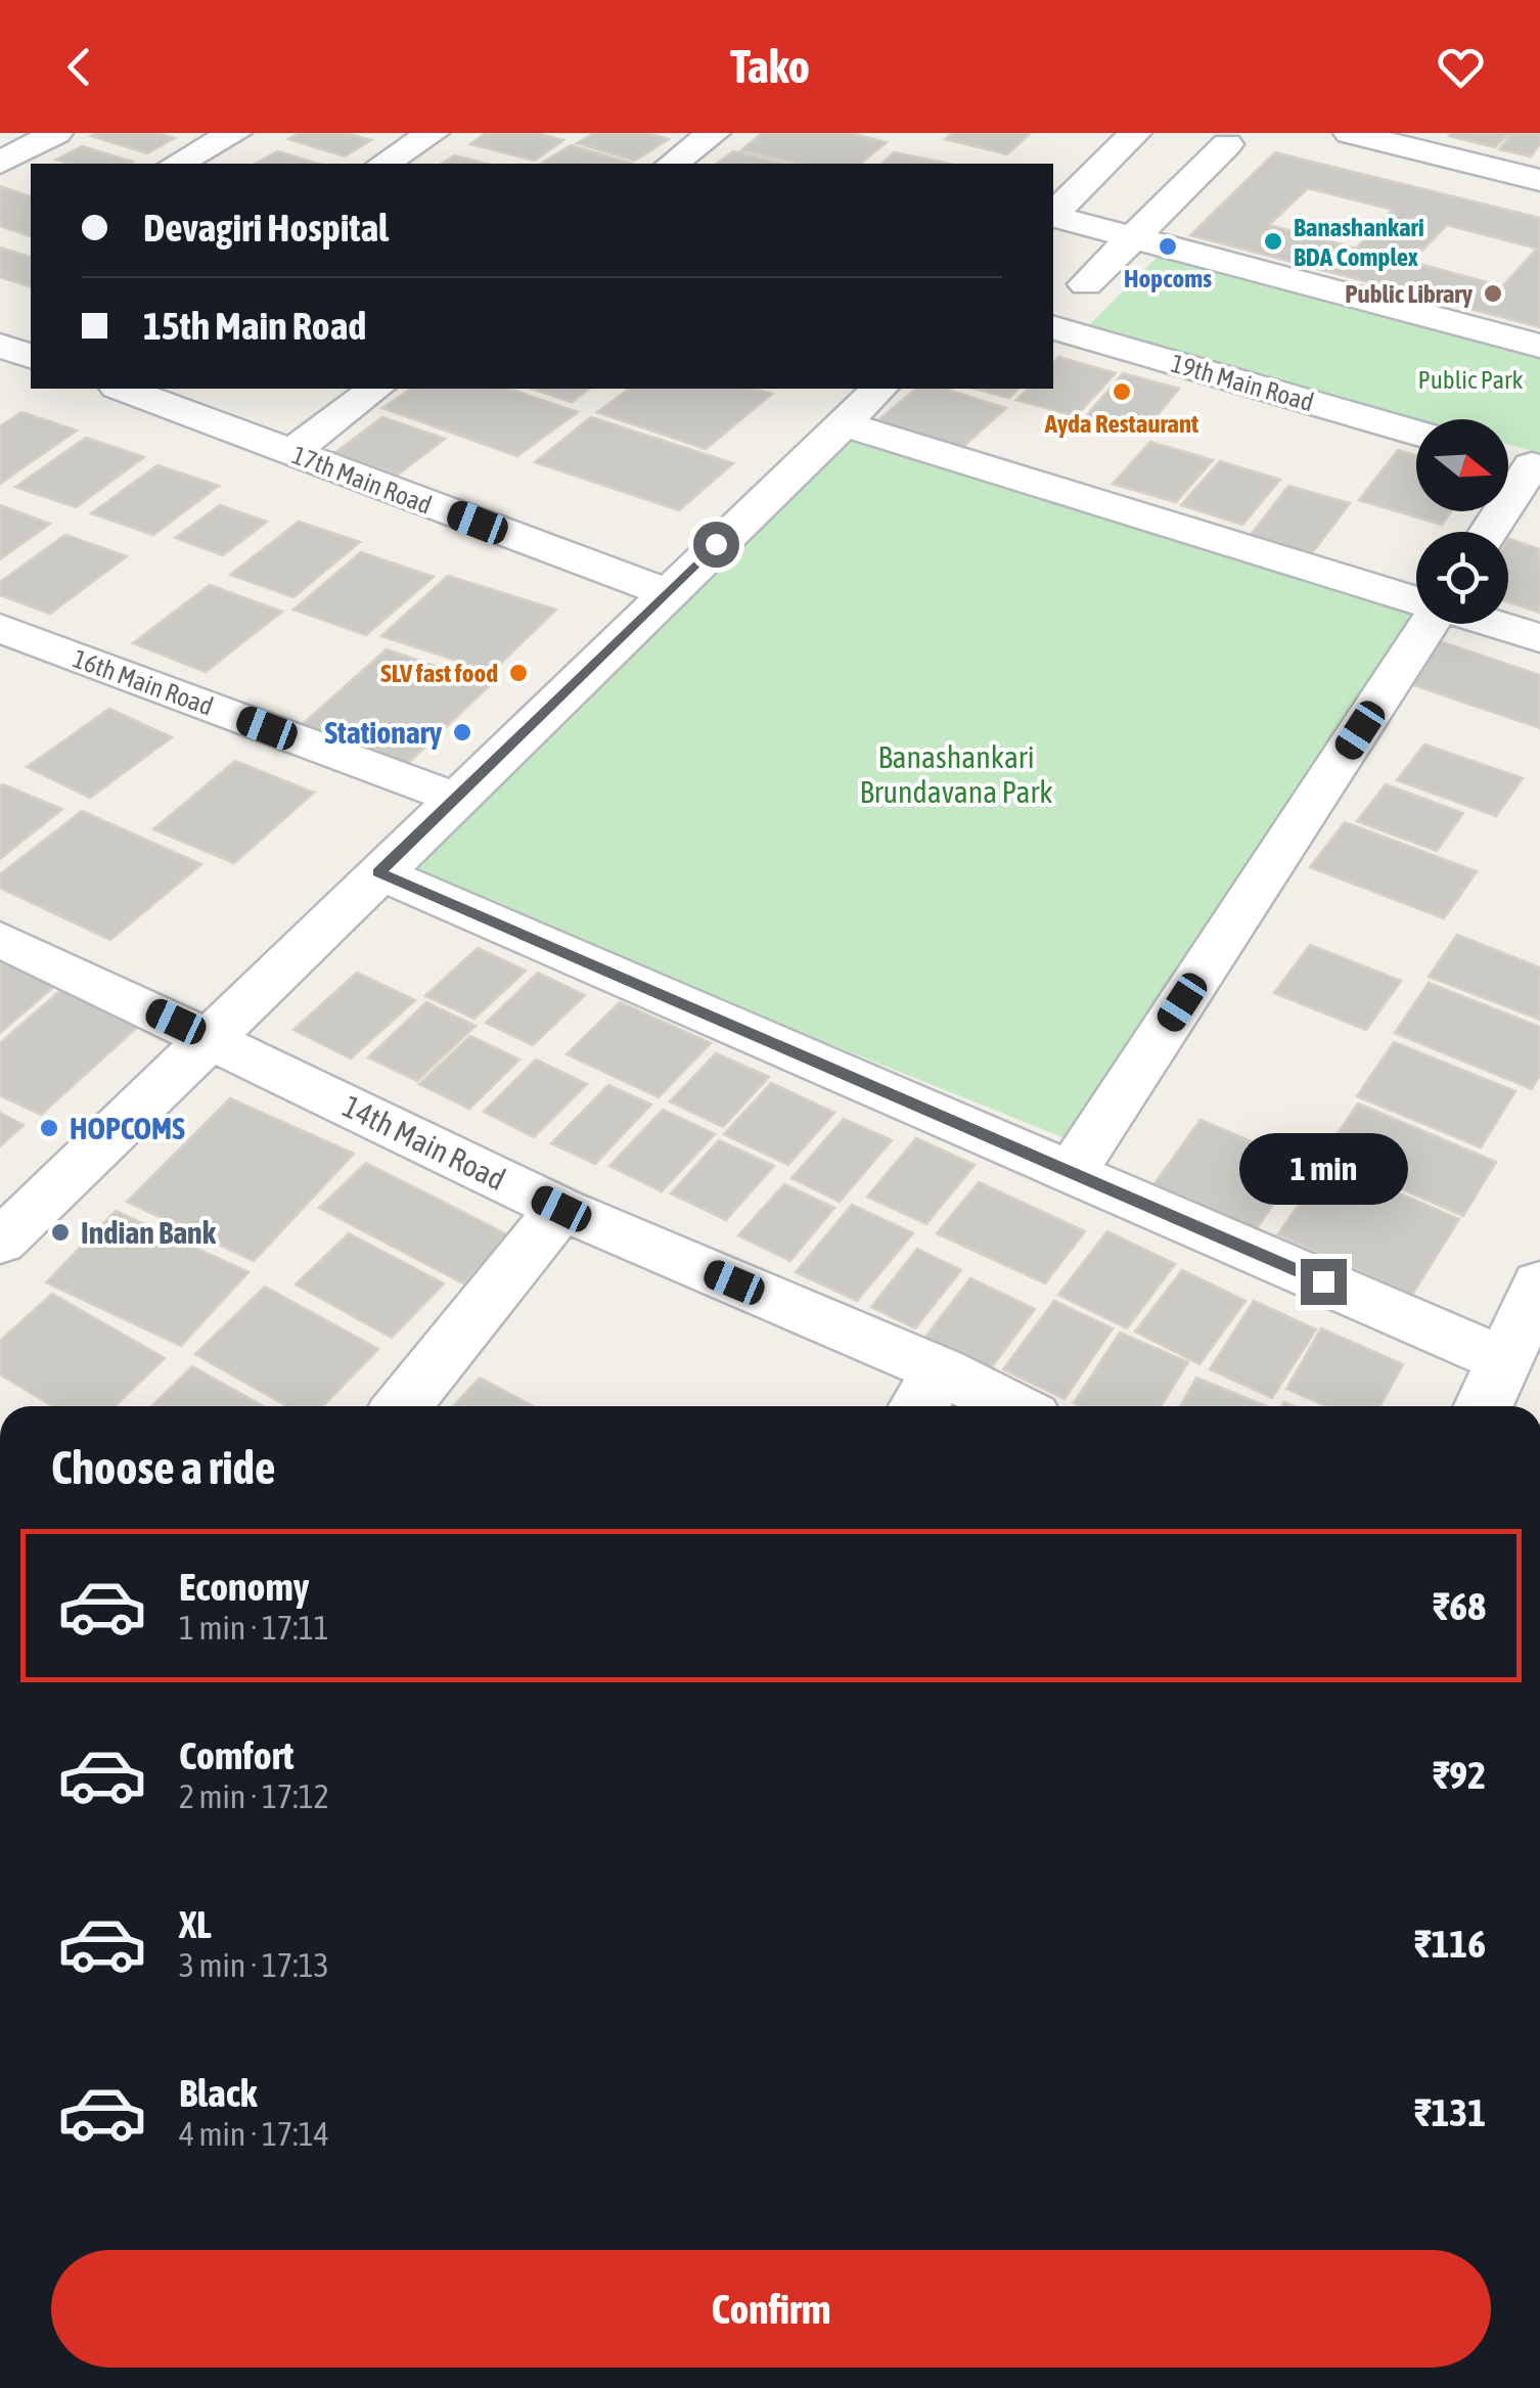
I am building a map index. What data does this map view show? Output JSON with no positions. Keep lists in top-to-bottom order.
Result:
{
  "streets": {
    "street": [
      "19th Main Road",
      "17th Main Road",
      "16th Main Road",
      "14th Main Road"
    ]
  },
  "parks": ["Public Park", "Banashankari Brundavana Park"],
  "places": [
    "Banashankari BDA Complex",
    "Hopcoms",
    "Public Library",
    "Ayda Restaurant",
    "SLV fast food",
    "Stationary",
    "HOPCOMS",
    "Indian Bank"
  ],
  "north": "right",
  "page": {
    "header": "Tako",
    "banner": ["Devagiri Hospital", "15th Main Road"],
    "bubble": "1 min",
    "heading": "Choose a ride",
    "list": [
      {
        "name": "Economy",
        "note": "1 min · 17:11",
        "value": "₹68"
      },
      {
        "name": "Comfort",
        "note": "2 min · 17:12",
        "value": "₹92"
      },
      {
        "name": "XL",
        "note": "3 min · 17:13",
        "value": "₹116"
      },
      {
        "name": "Black",
        "note": "4 min · 17:14",
        "value": "₹131"
      }
    ],
    "buttons": "Confirm"
  }
}
